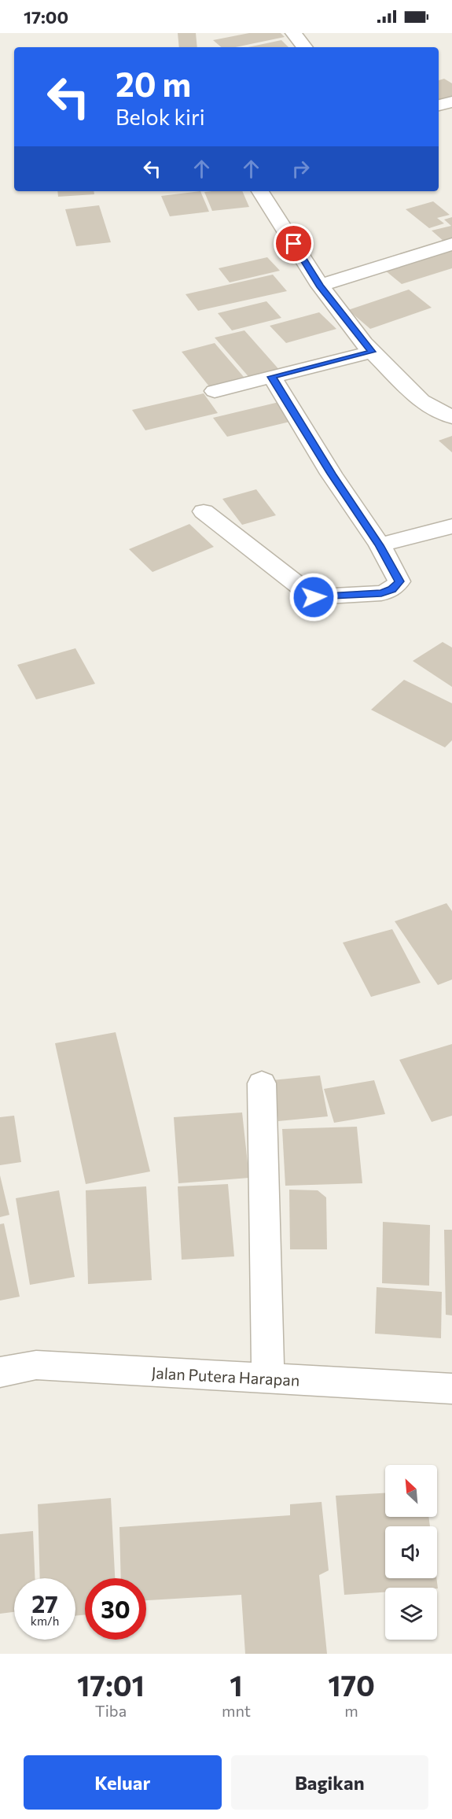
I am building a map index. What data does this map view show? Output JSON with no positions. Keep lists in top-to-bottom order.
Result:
{
  "streets": {
    "street": ["Jalan Putera Harapan"]
  },
  "north": "top left",
  "page": {
    "status": "17:00",
    "turn": ["20 m", "Belok kiri"],
    "speed": "27 km/h",
    "limit": "30",
    "eta": [
      "17:01",
      "Tiba",
      "1",
      "mnt",
      "170",
      "m"
    ],
    "buttons": ["Keluar", "Bagikan"]
  }
}
